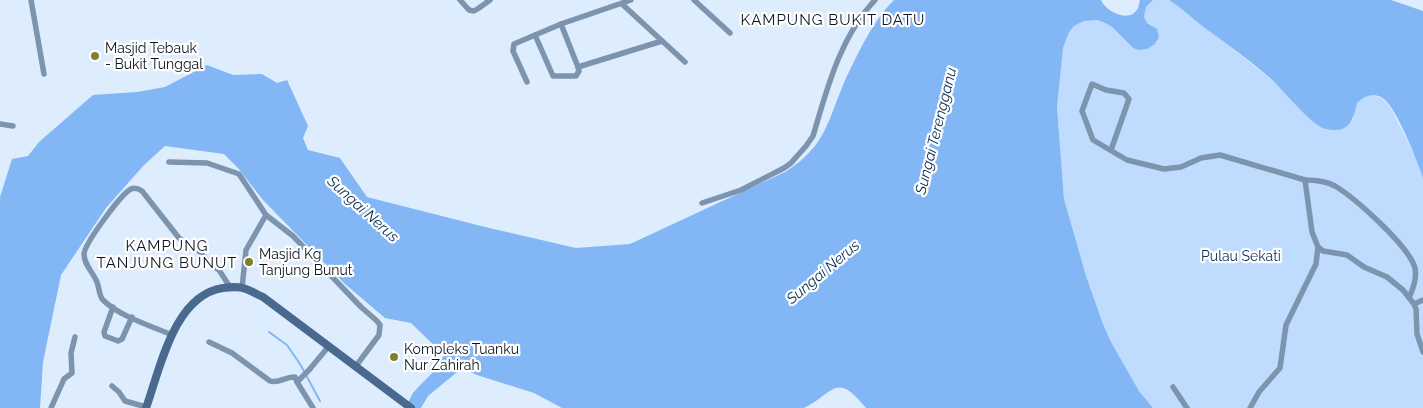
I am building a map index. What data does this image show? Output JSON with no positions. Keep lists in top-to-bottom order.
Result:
{
  "districts": ["KAMPUNG BUKIT DATU", "KAMPUNG TANJUNG BUNUT"],
  "water": ["Sungai Terengganu", "Sungai Nerus"],
  "parks": ["Pulau Sekati"],
  "places": ["Masjid Tebauk - Bukit Tunggal", "Masjid Kg Tanjung Bunut", "Kompleks Tuanku Nur Zahirah"]
}
